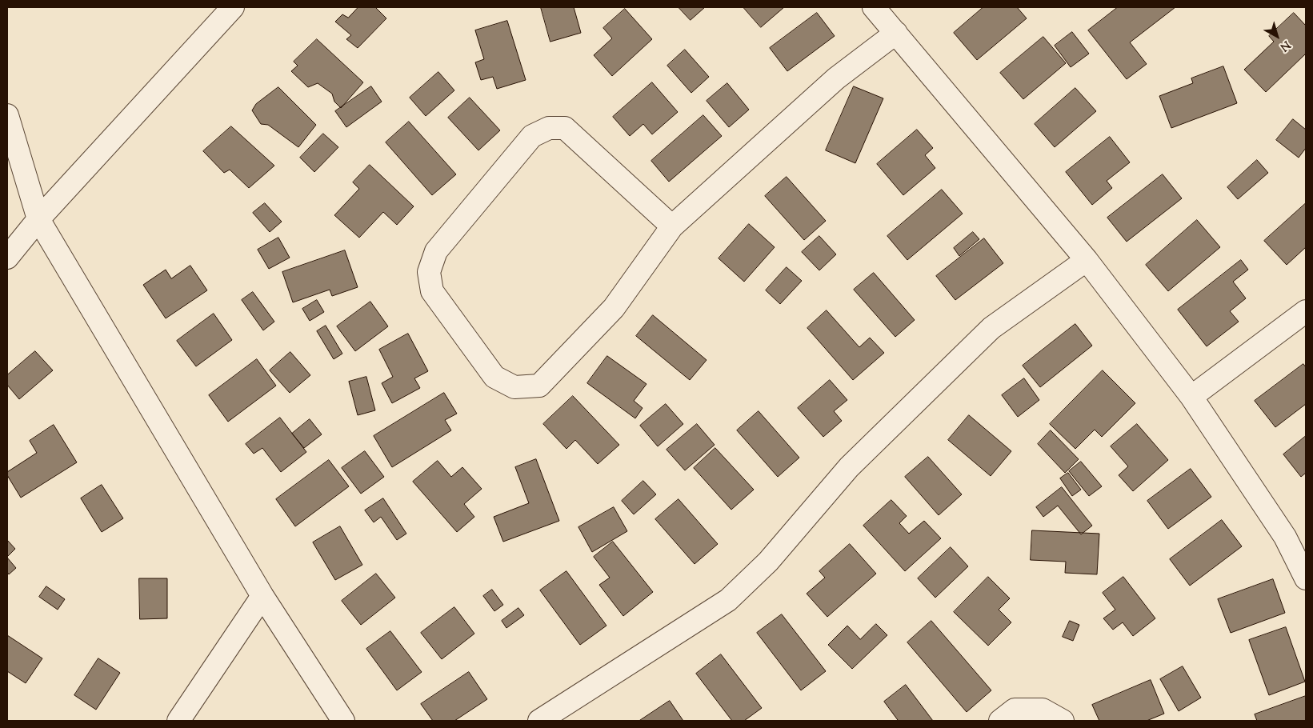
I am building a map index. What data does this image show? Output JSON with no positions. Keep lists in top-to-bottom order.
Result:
{
  "north": "bottom right"
}
